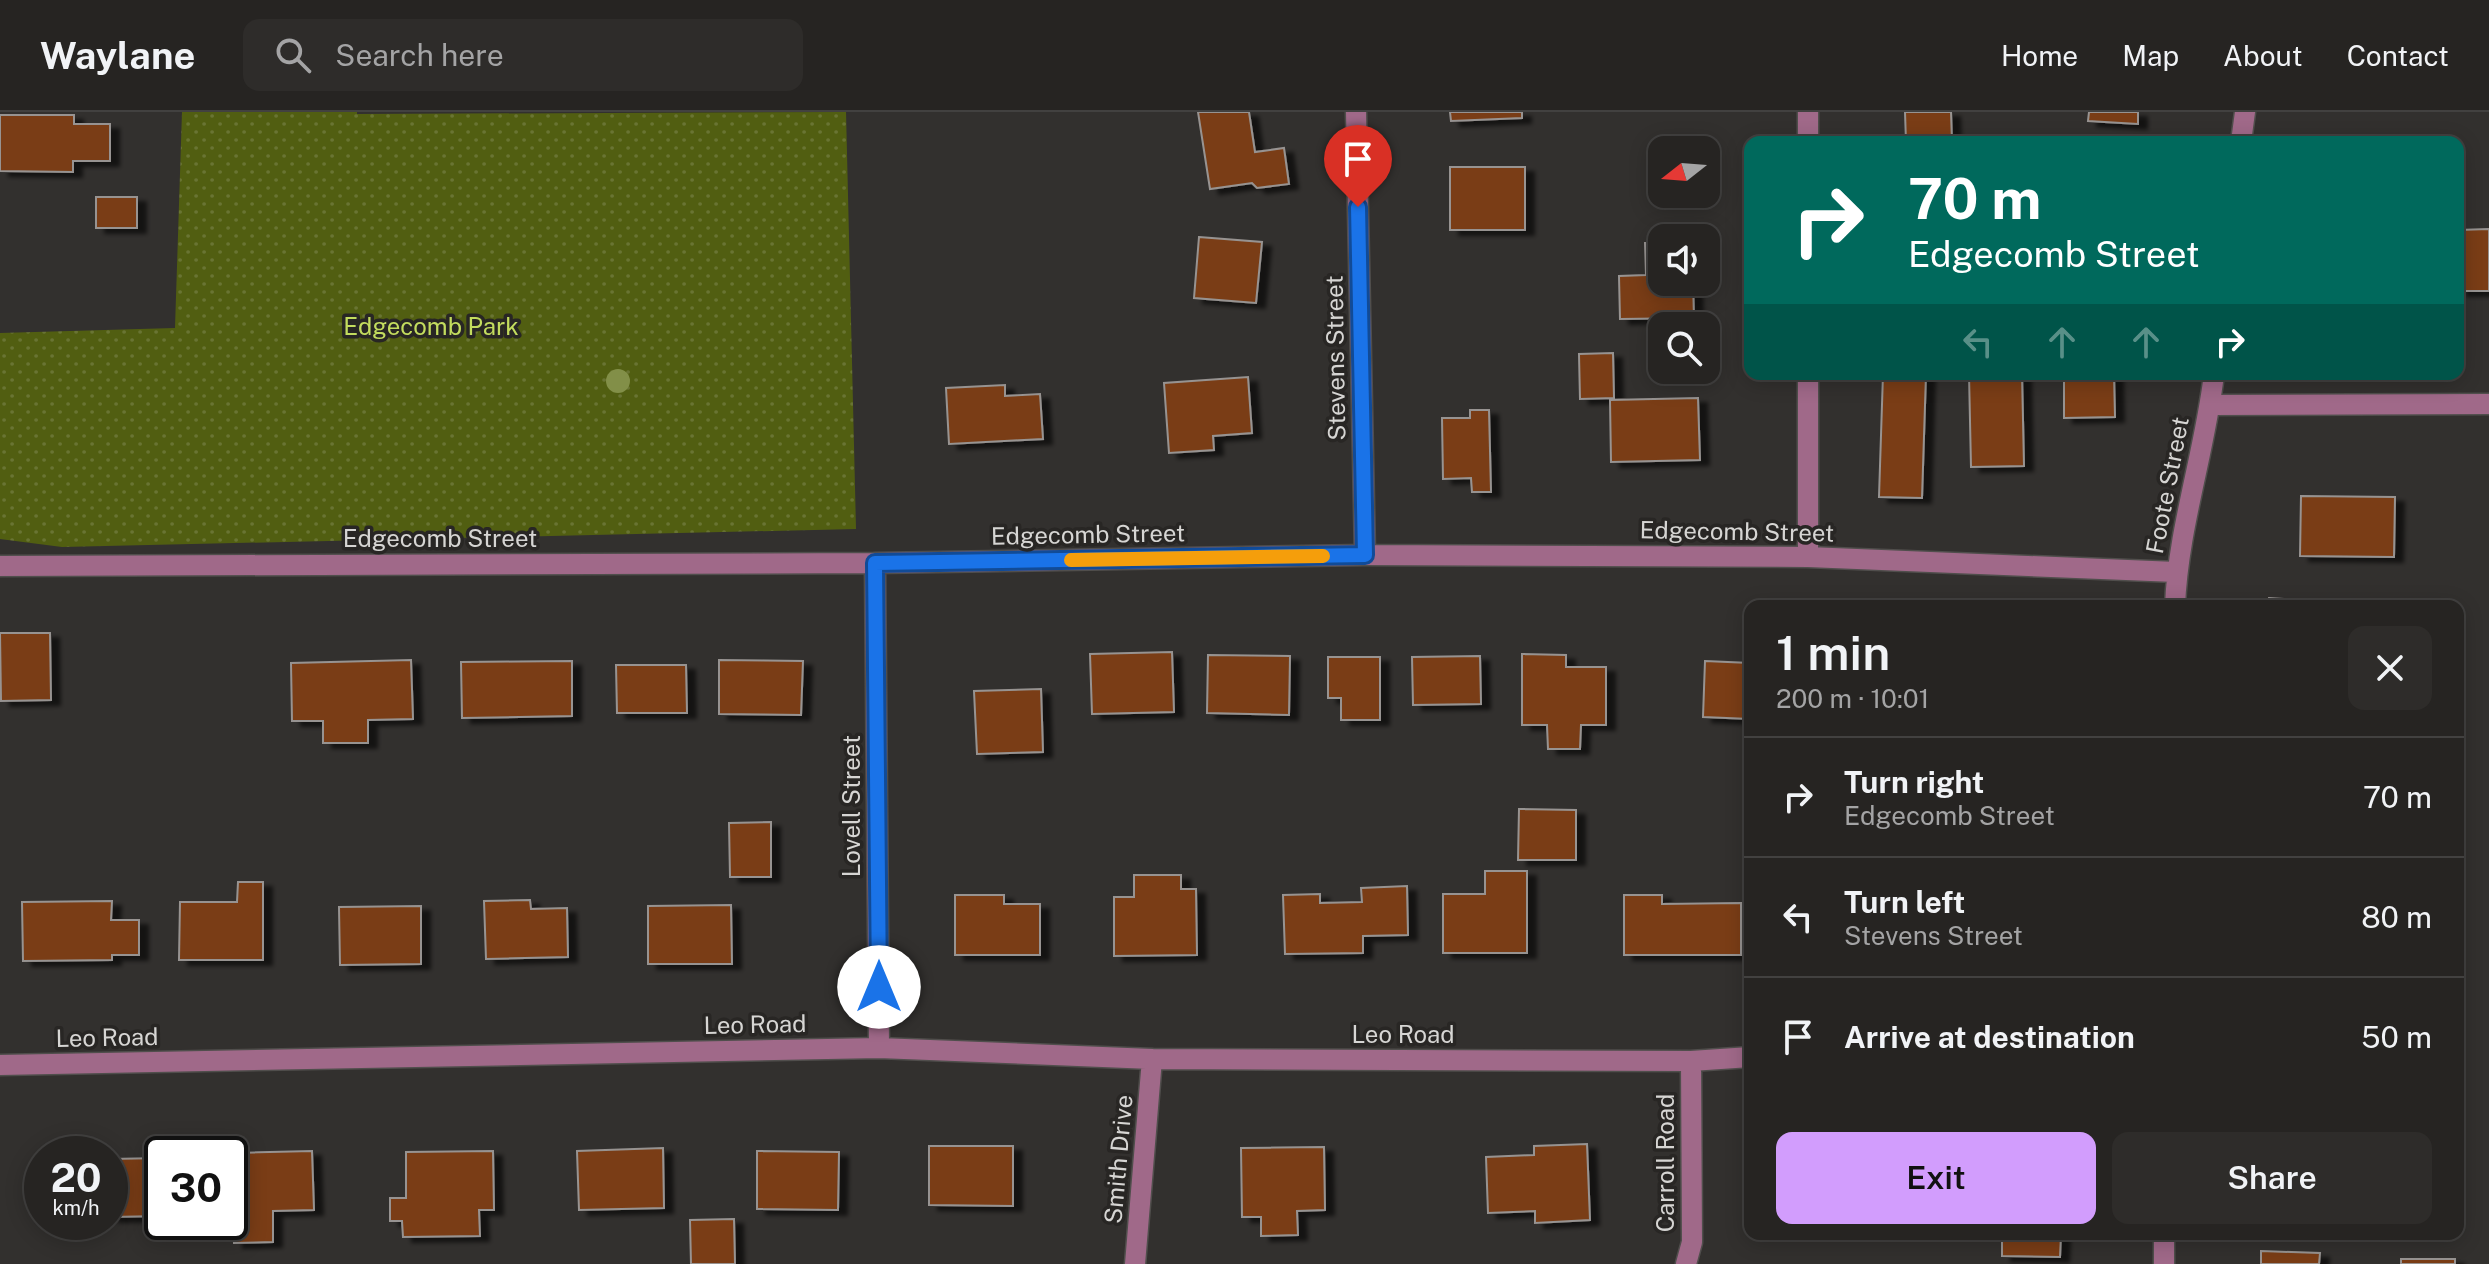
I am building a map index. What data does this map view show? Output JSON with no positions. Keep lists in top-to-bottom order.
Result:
{
  "streets": {
    "street": [
      "Stevens Street",
      "Foote Street",
      "Edgecomb Street",
      "Lovell Street",
      "Leo Road",
      "Smith Drive",
      "Carroll Road"
    ]
  },
  "crossings": [
    ["Stevens Street", "Edgecomb Street"],
    ["Foote Street", "Edgecomb Street"],
    ["Edgecomb Street", "Lovell Street"],
    ["Lovell Street", "Leo Road"],
    ["Leo Road", "Smith Drive"],
    ["Leo Road", "Carroll Road"]
  ],
  "parks": ["Edgecomb Park"],
  "north": "left",
  "page": {
    "header": "Waylane",
    "search": "Search here",
    "nav": [
      "Home",
      "Map",
      "About",
      "Contact"
    ],
    "turn": ["70 m", "Edgecomb Street"],
    "heading": ["1 min", "200 m · 10:01"],
    "list": [
      {
        "name": "Turn right",
        "note": "Edgecomb Street",
        "value": "70 m"
      },
      {
        "name": "Turn left",
        "note": "Stevens Street",
        "value": "80 m"
      },
      {
        "name": "Arrive at destination",
        "value": "50 m"
      }
    ],
    "buttons": ["Exit", "Share"],
    "speed": "20 km/h",
    "limit": "30"
  }
}
